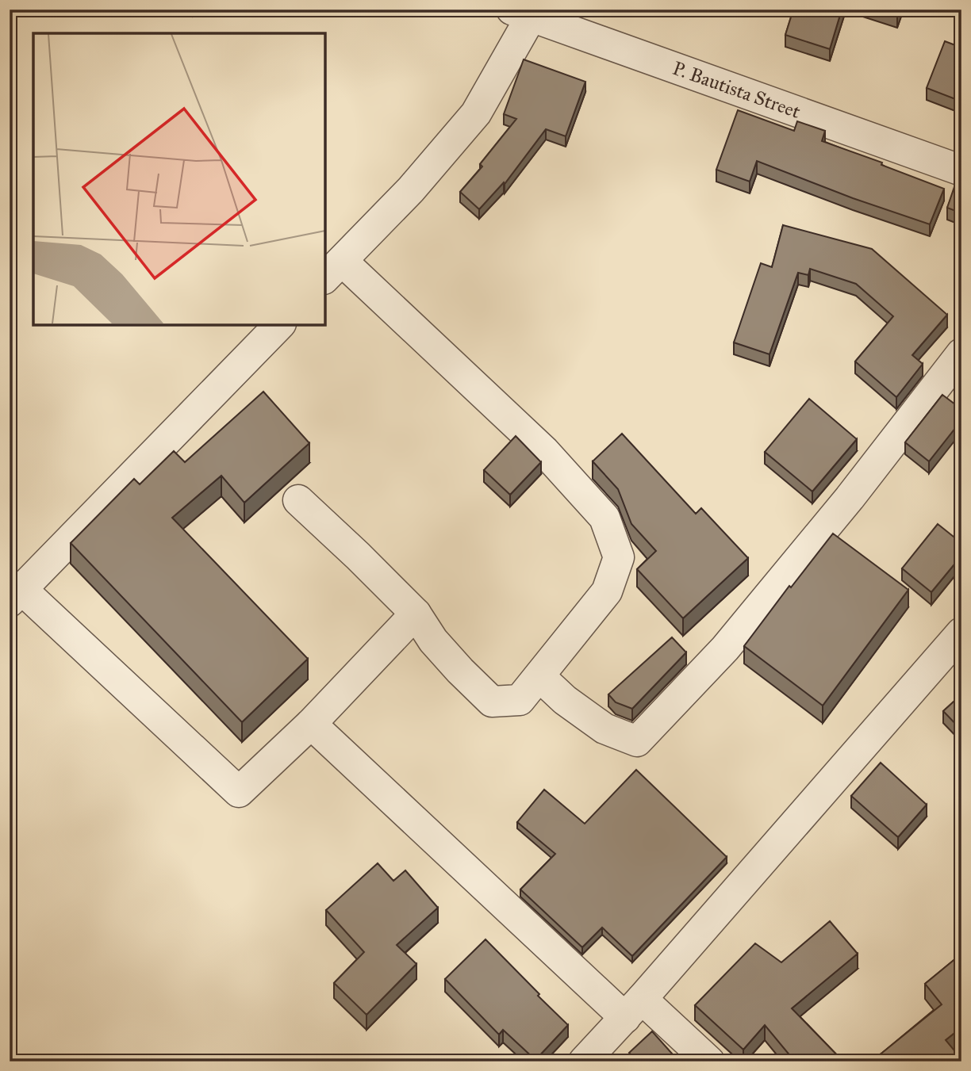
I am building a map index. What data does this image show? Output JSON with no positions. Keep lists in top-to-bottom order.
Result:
{
  "streets": {
    "street": ["P. Bautista Street"]
  }
}
